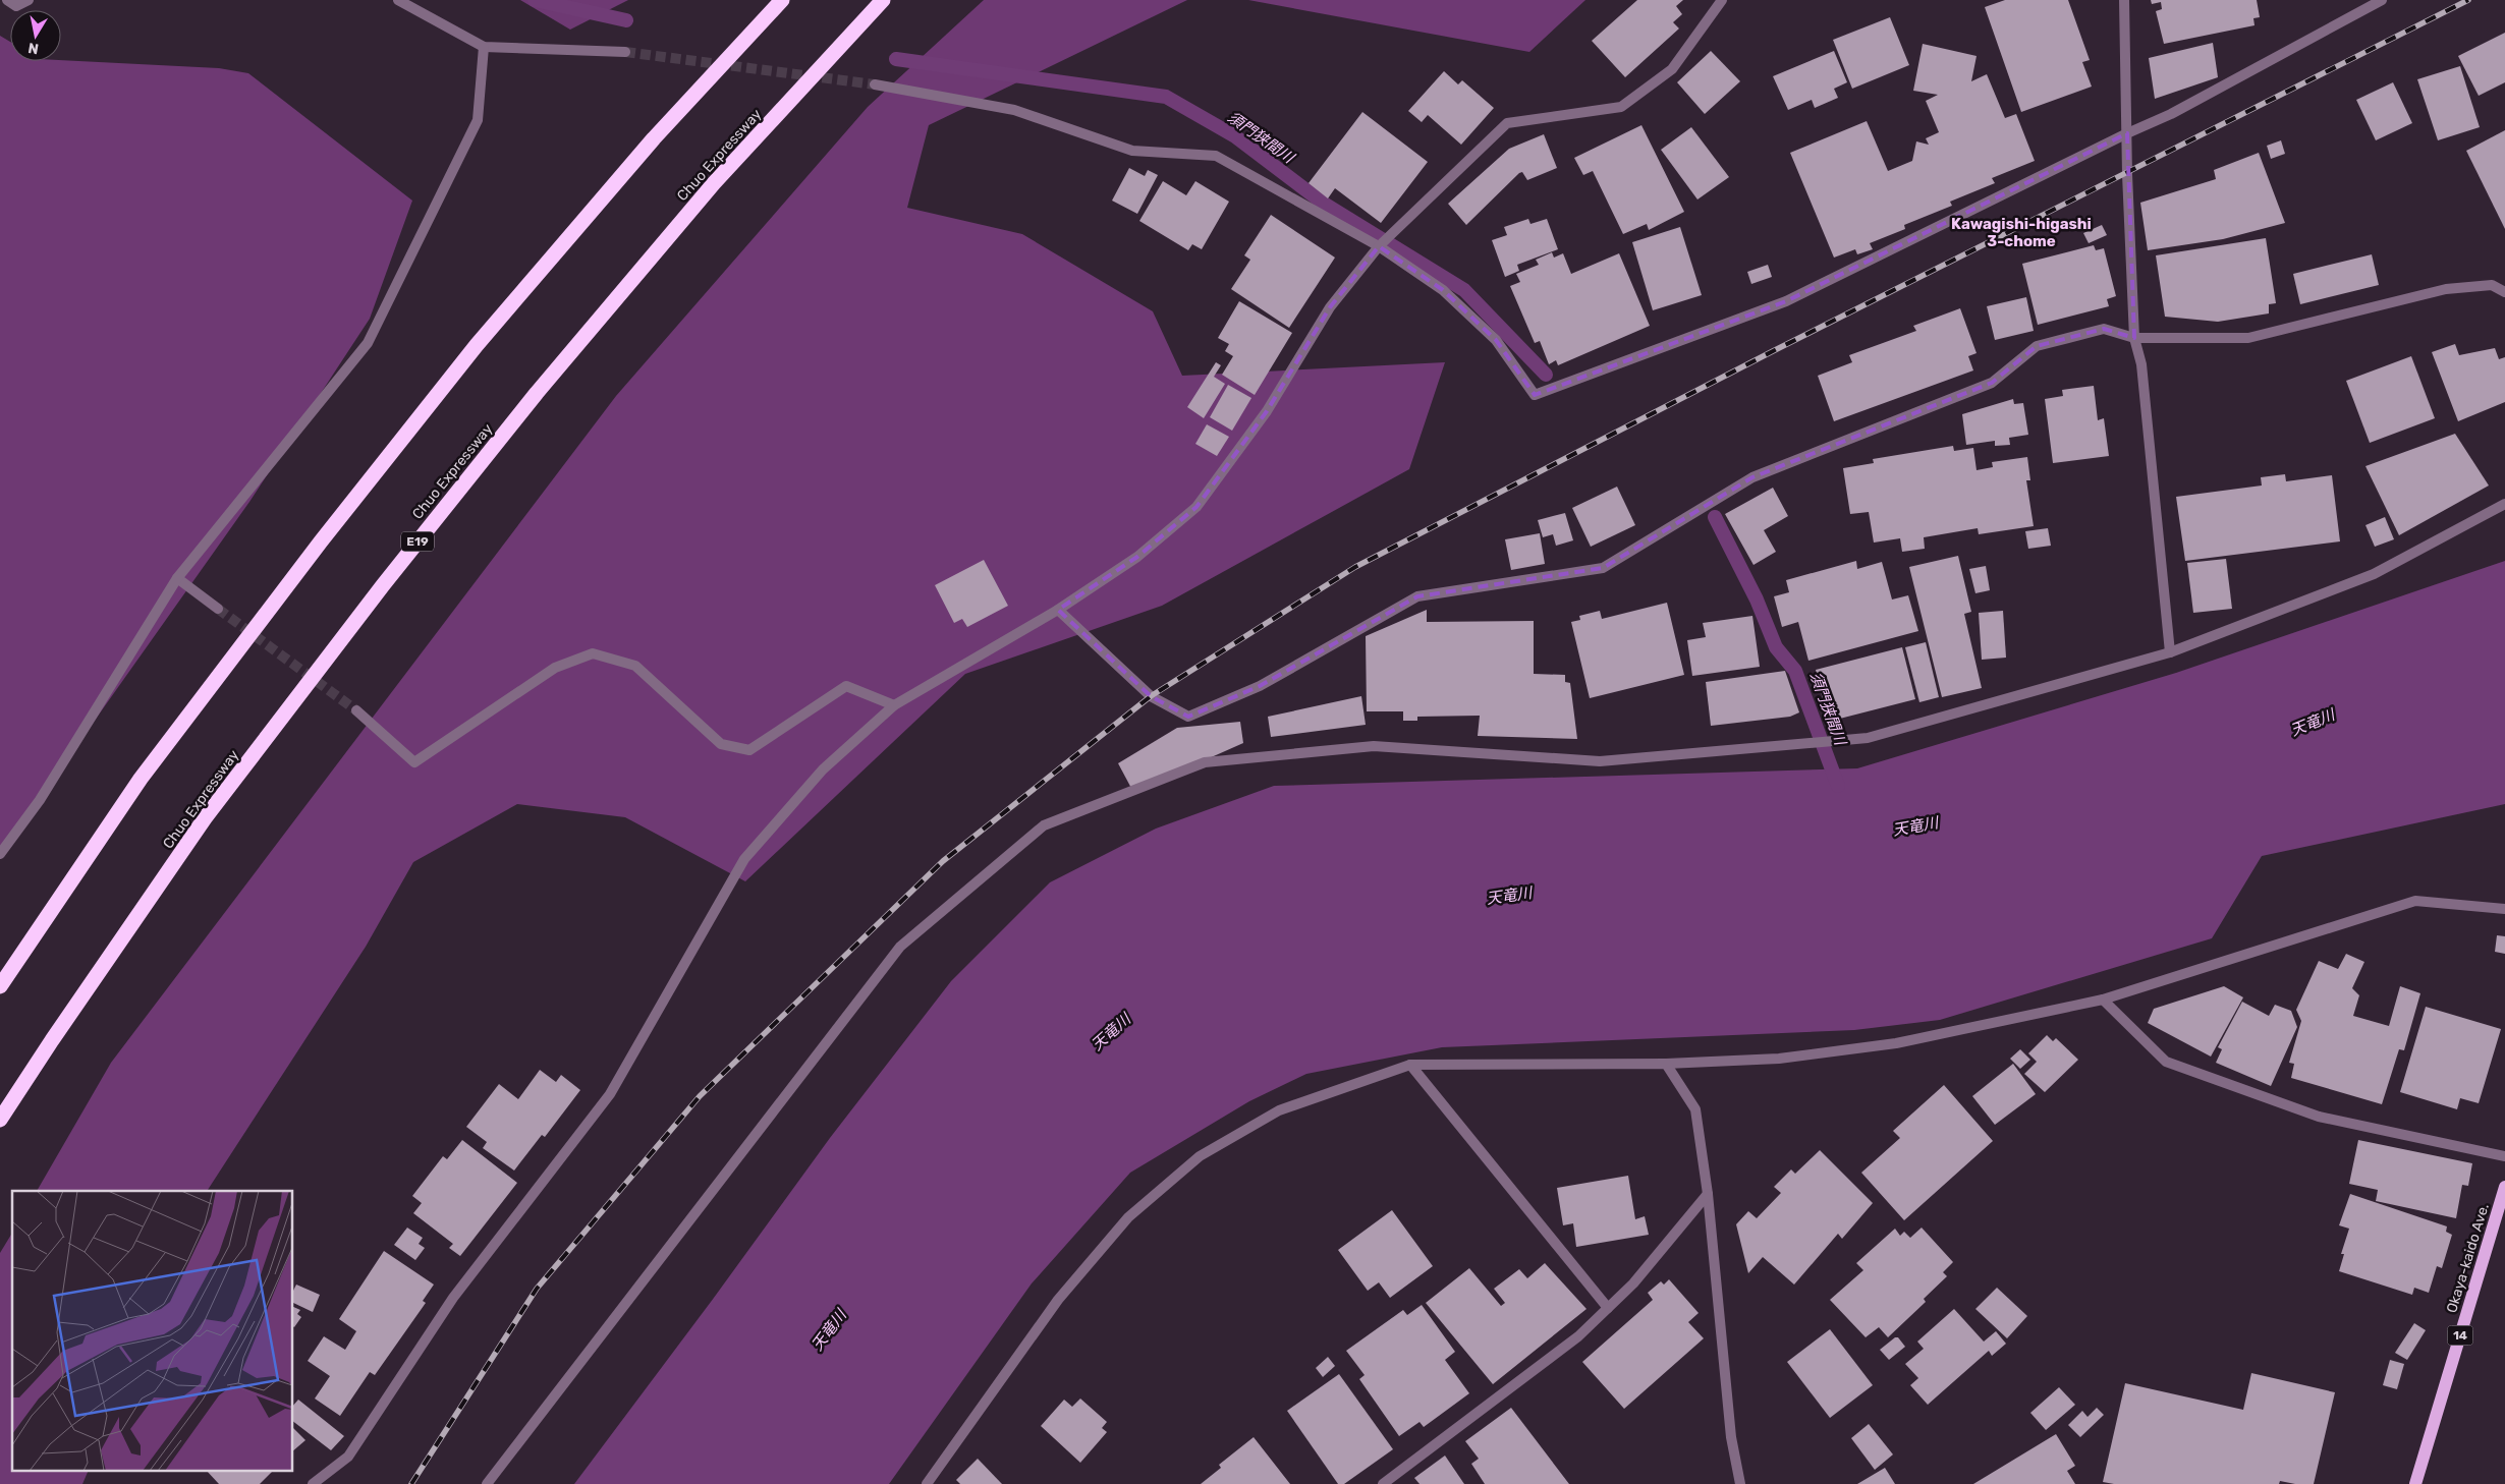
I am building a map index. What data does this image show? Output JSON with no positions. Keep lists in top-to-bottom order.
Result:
{
  "streets": {
    "highway": ["Chuo Expressway", "E19"],
    "main road": ["Okaya-kaido Ave.", "14"]
  },
  "districts": ["Kawagishi-higashi 3-chome"],
  "water": ["須門狭間川", "天竜川"],
  "north": "bottom"
}
